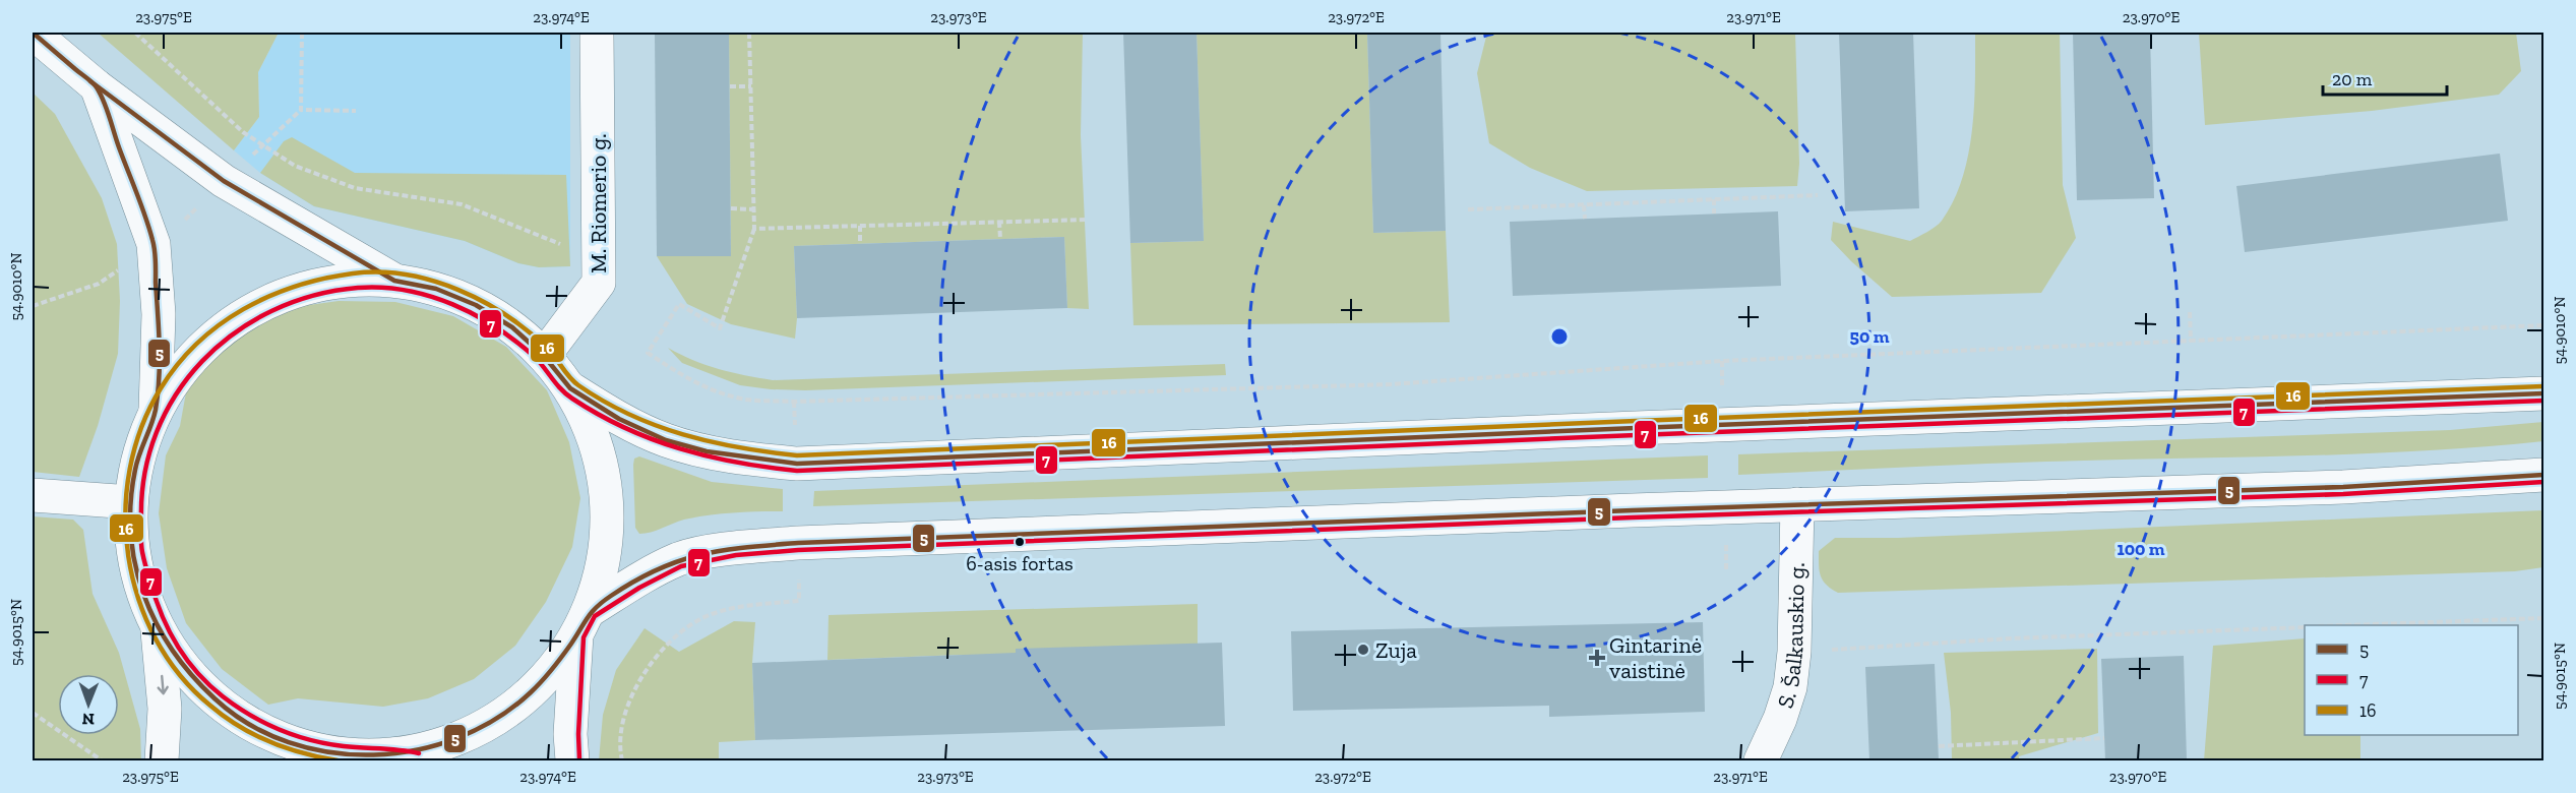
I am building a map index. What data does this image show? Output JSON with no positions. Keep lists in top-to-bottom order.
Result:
{
  "streets": {
    "main road": ["M. Riomerio g.", "S. Šalkauskio g."]
  },
  "places": {
    "other": ["6-asis fortas", "Zuja"],
    "health": ["Gintarinė vaistinė"]
  },
  "lines": ["transit line 5", "transit line 16", "transit line 7"],
  "legend": ["5", "7", "16"],
  "scale_bar": "20 m",
  "north": "bottom",
  "coordinates": [
    "23.975°E",
    "23.974°E",
    "23.973°E",
    "23.972°E",
    "23.971°E",
    "23.970°E",
    "54.9010°N",
    "54.9015°N"
  ],
  "rings": ["50 m", "100 m"]
}
